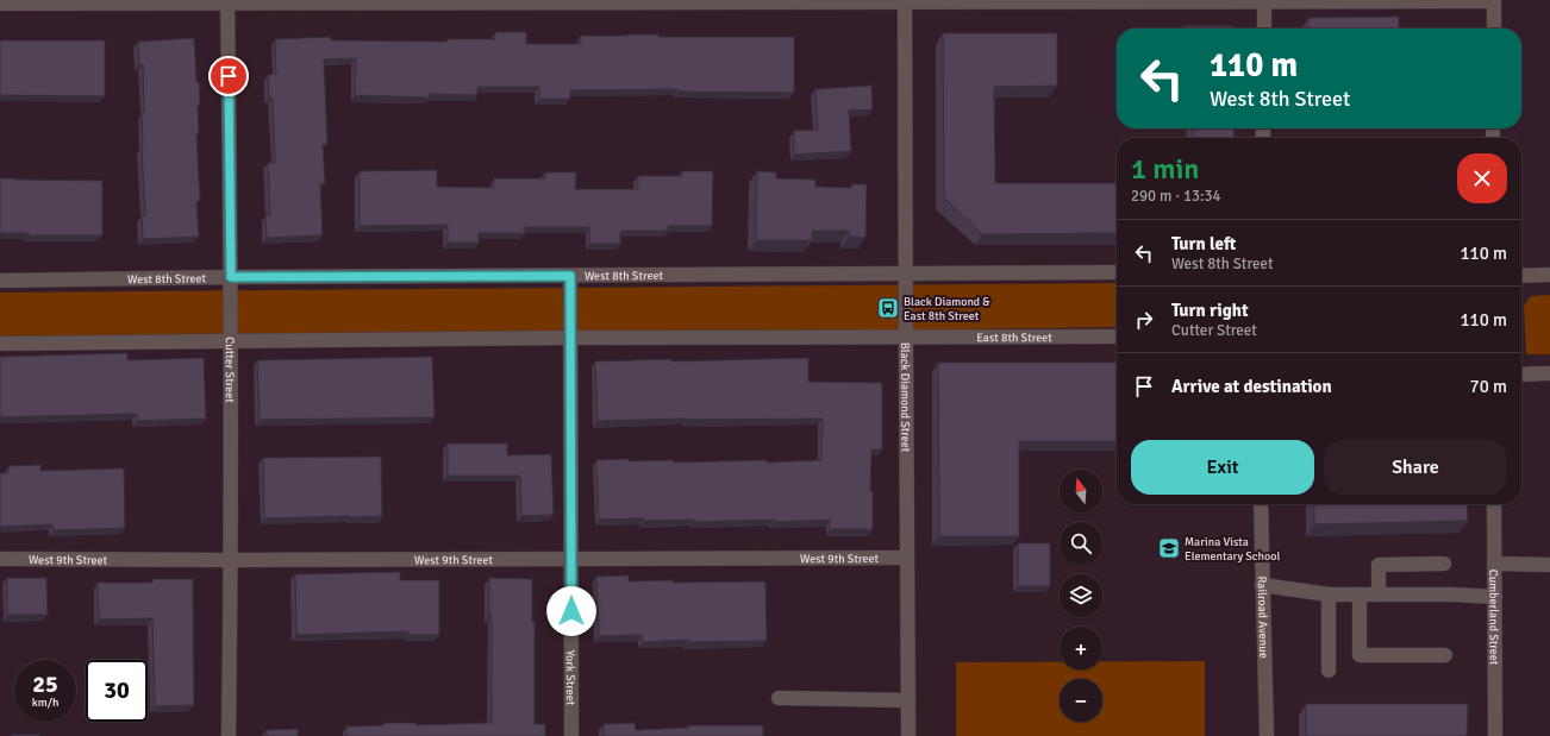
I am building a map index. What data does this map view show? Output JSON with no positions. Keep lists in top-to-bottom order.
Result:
{
  "streets": {
    "street": [
      "West 8th Street",
      "East 8th Street",
      "Cutter Street",
      "Black Diamond Street",
      "West 9th Street",
      "Railroad Avenue",
      "Cumberland Street",
      "York Street"
    ]
  },
  "crossings": [
    ["West 8th Street", "Cutter Street"],
    ["West 8th Street", "Black Diamond Street"],
    ["West 8th Street", "York Street"],
    ["East 8th Street", "Black Diamond Street"],
    ["Cutter Street", "West 9th Street"],
    ["Black Diamond Street", "West 9th Street"],
    ["West 9th Street", "York Street"]
  ],
  "places": {
    "bus stop": ["Black Diamond & East 8th Street"],
    "school or university": ["Marina Vista Elementary School"]
  },
  "north": "top",
  "page": {
    "turn": ["110 m", "West 8th Street"],
    "heading": ["1 min", "290 m · 13:34"],
    "list": [
      {
        "name": "Turn left",
        "note": "West 8th Street",
        "value": "110 m"
      },
      {
        "name": "Turn right",
        "note": "Cutter Street",
        "value": "110 m"
      },
      {
        "name": "Arrive at destination",
        "value": "70 m"
      }
    ],
    "buttons": ["Exit", "Share"],
    "map_buttons": ["+", "−"],
    "speed": "25 km/h",
    "limit": "30"
  }
}
